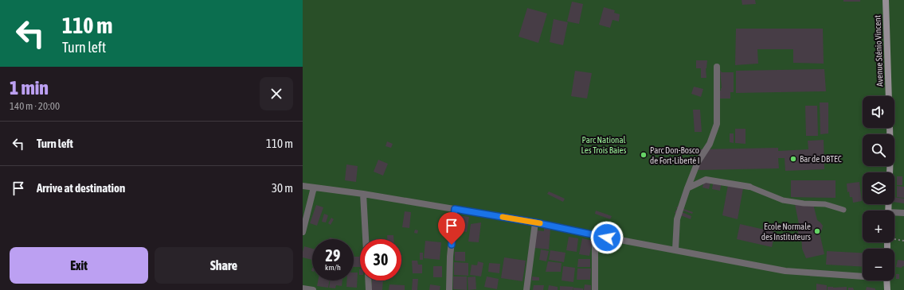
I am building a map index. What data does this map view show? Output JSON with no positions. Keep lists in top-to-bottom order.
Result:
{
  "streets": {
    "main road": ["Avenue Sténio Vincent"]
  },
  "parks": ["Parc National Les Trois Baies"],
  "places": ["Parc Don-Bosco de Fort-Liberté I", "Bar de DBTEC", "Ecole Normale des Instituteurs"],
  "page": {
    "turn": ["110 m", "Turn left"],
    "heading": ["1 min", "140 m · 20:00"],
    "map_buttons": ["+", "−"],
    "list": [
      {
        "name": "Turn left",
        "value": "110 m"
      },
      {
        "name": "Arrive at destination",
        "value": "30 m"
      }
    ],
    "speed": "29 km/h",
    "limit": "30",
    "buttons": ["Exit", "Share"]
  }
}
